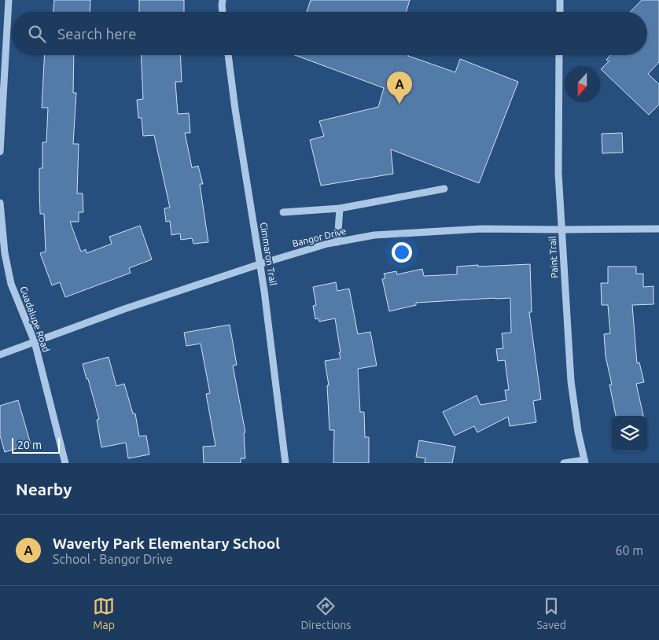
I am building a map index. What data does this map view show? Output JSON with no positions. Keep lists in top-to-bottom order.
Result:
{
  "streets": {
    "street": [
      "Bangor Drive",
      "Cimmaron Trail",
      "Paint Trail",
      "Guadalupe Road"
    ]
  },
  "crossings": [
    ["Bangor Drive", "Cimmaron Trail"],
    ["Bangor Drive", "Paint Trail"],
    ["Bangor Drive", "Guadalupe Road"]
  ],
  "scale_bar": "20 m",
  "north": "bottom",
  "page": {
    "search": "Search here",
    "pins": "A",
    "scale": "20 m",
    "heading": "Nearby",
    "list": [
      {
        "mark": "A",
        "name": "Waverly Park Elementary School",
        "note": "School · Bangor Drive",
        "value": "60 m"
      }
    ],
    "nav": ["Map", "Directions", "Saved"]
  }
}
